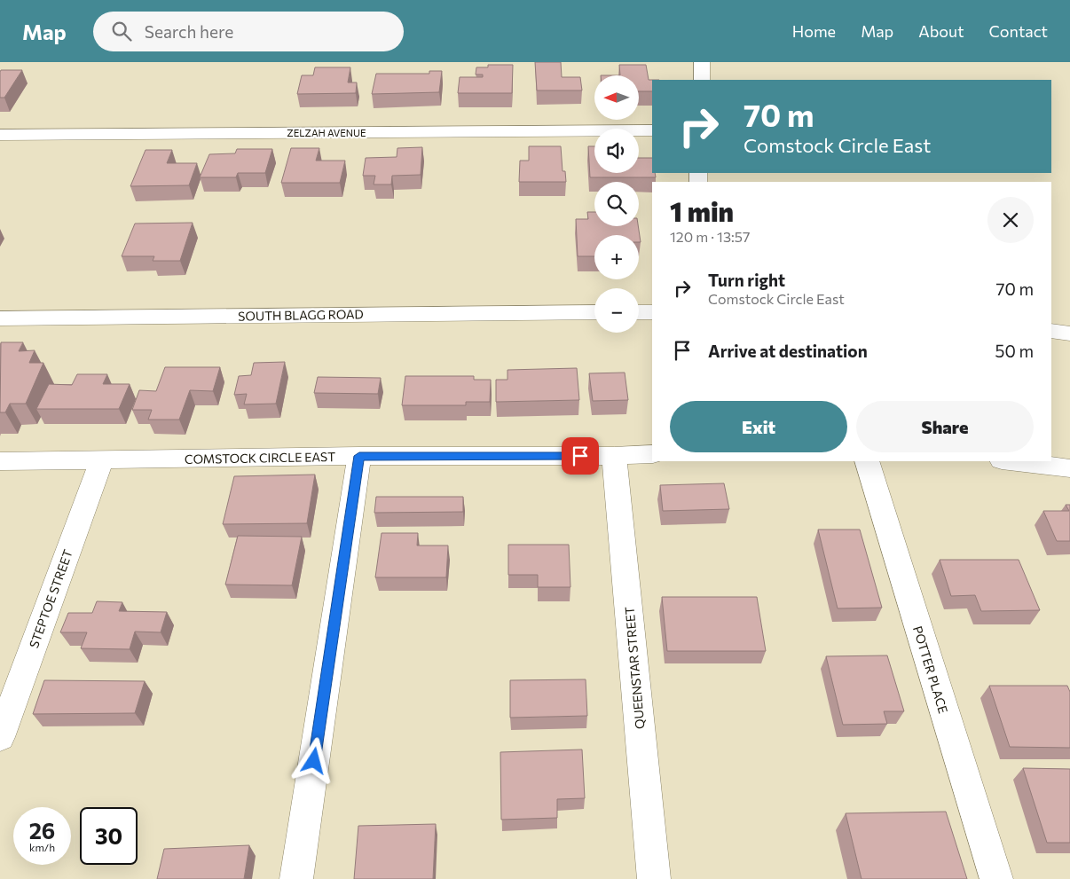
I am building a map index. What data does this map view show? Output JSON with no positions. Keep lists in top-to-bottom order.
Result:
{
  "streets": {
    "street": [
      "ZELZAH AVENUE",
      "SOUTH BLAGG ROAD",
      "COMSTOCK CIRCLE EAST",
      "STEPTOE STREET",
      "QUEENSTAR STREET",
      "POTTER PLACE"
    ]
  },
  "crossings": [
    ["COMSTOCK CIRCLE EAST", "STEPTOE STREET"],
    ["COMSTOCK CIRCLE EAST", "QUEENSTAR STREET"]
  ],
  "north": "left",
  "page": {
    "header": "Map",
    "search": "Search here",
    "nav": [
      "Home",
      "Map",
      "About",
      "Contact"
    ],
    "map_buttons": ["+", "−"],
    "turn": ["70 m", "Comstock Circle East"],
    "heading": ["1 min", "120 m · 13:57"],
    "list": [
      {
        "name": "Turn right",
        "note": "Comstock Circle East",
        "value": "70 m"
      },
      {
        "name": "Arrive at destination",
        "value": "50 m"
      }
    ],
    "buttons": ["Exit", "Share"],
    "speed": "26 km/h",
    "limit": "30"
  }
}
